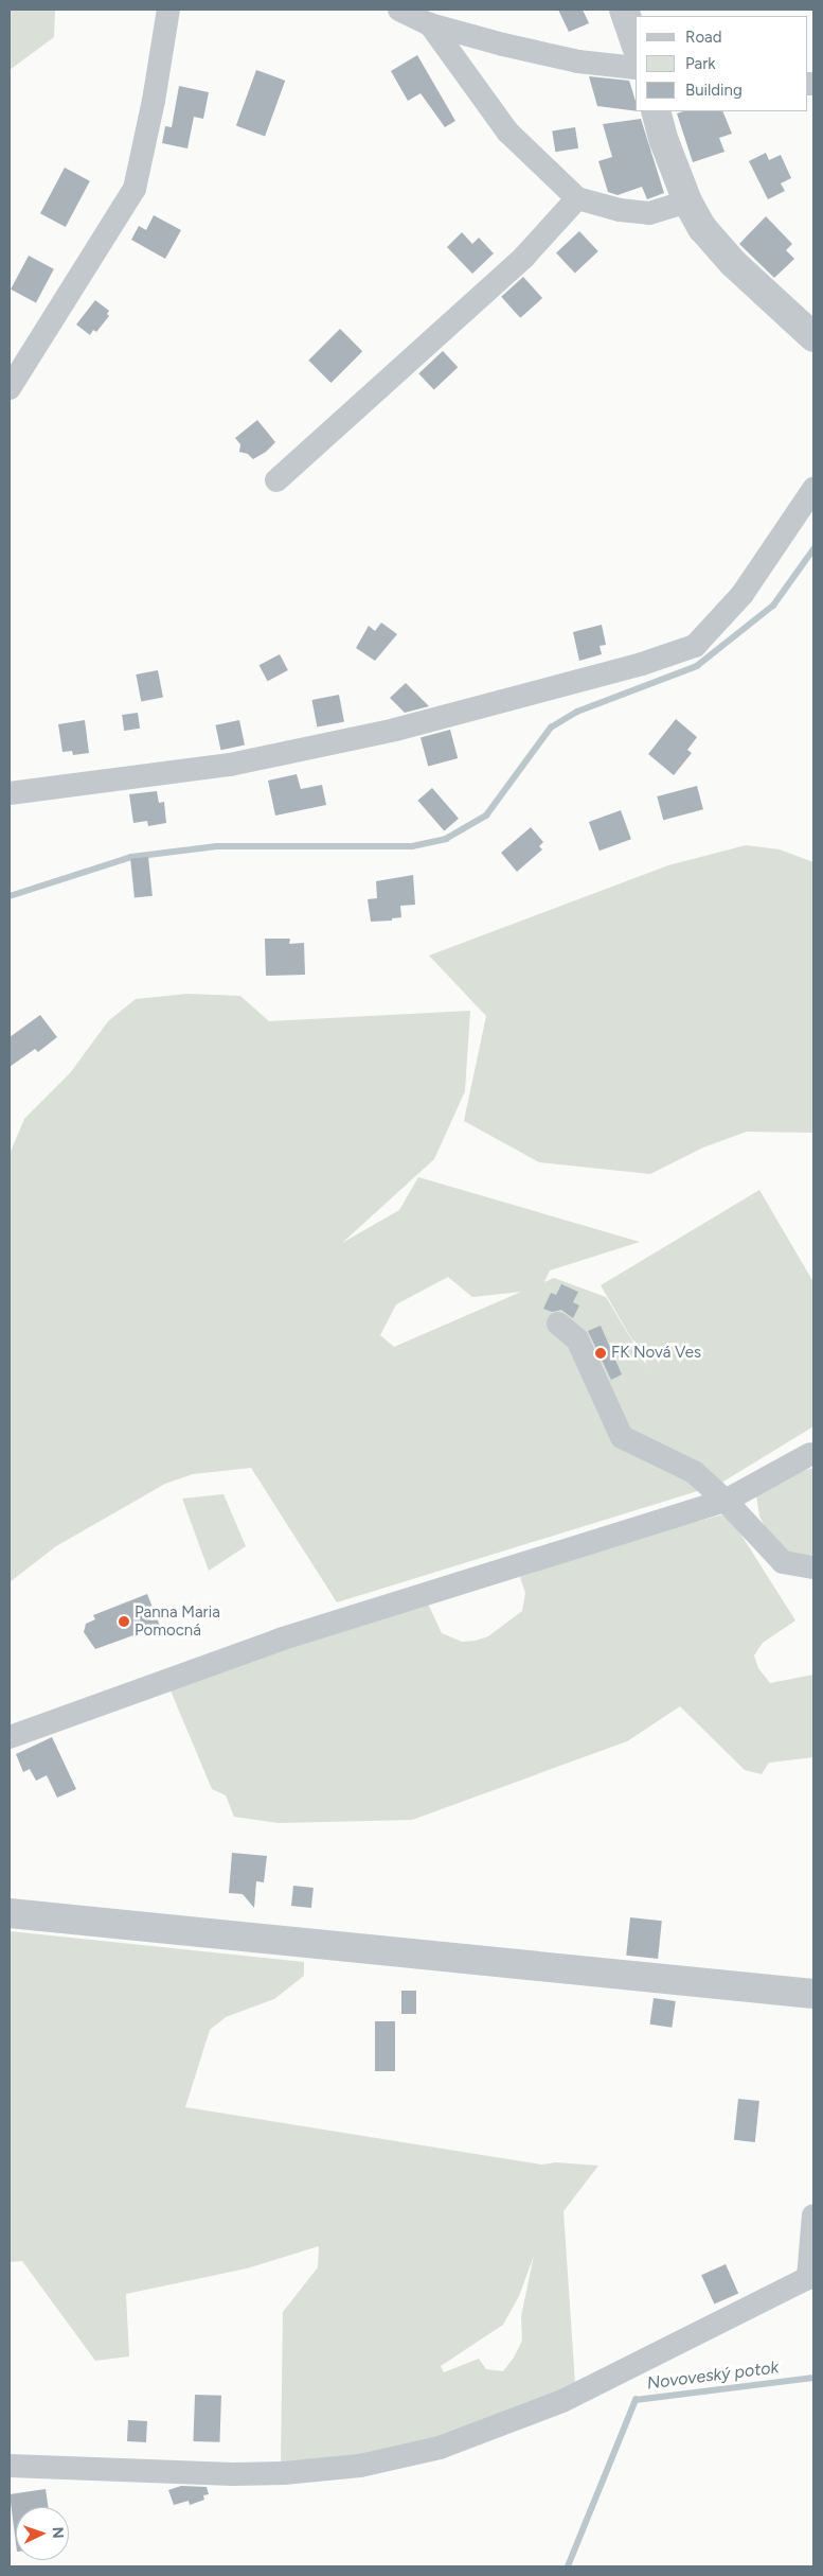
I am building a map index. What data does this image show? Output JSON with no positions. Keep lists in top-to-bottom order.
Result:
{
  "water": ["Novoveský potok"],
  "places": ["FK Nová Ves", "Panna Maria Pomocná"],
  "legend": ["Road", "Park", "Building"],
  "north": "right"
}
